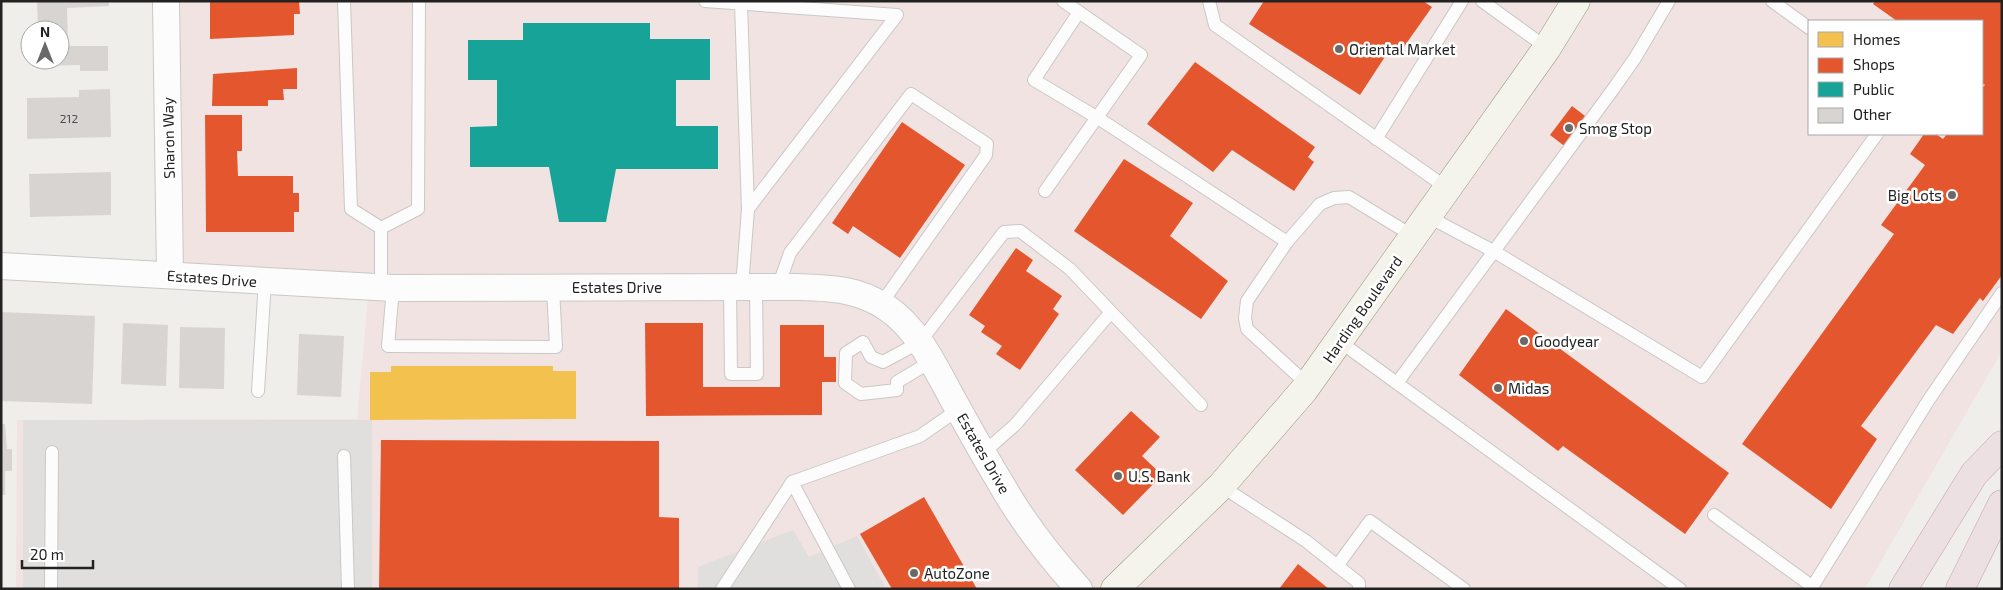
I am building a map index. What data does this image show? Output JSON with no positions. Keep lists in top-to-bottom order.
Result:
{
  "streets": {
    "main road": ["Harding Boulevard"],
    "street": ["Sharon Way", "Estates Drive"]
  },
  "crossings": [
    ["Sharon Way", "Estates Drive"]
  ],
  "places": [
    "Oriental Market",
    "Smog Stop",
    "Big Lots",
    "Goodyear",
    "Midas",
    "U.S. Bank",
    "AutoZone"
  ],
  "house_numbers": ["212"],
  "legend": [
    "Homes",
    "Shops",
    "Public",
    "Other"
  ],
  "scale_bar": "20 m",
  "north": "top"
}
